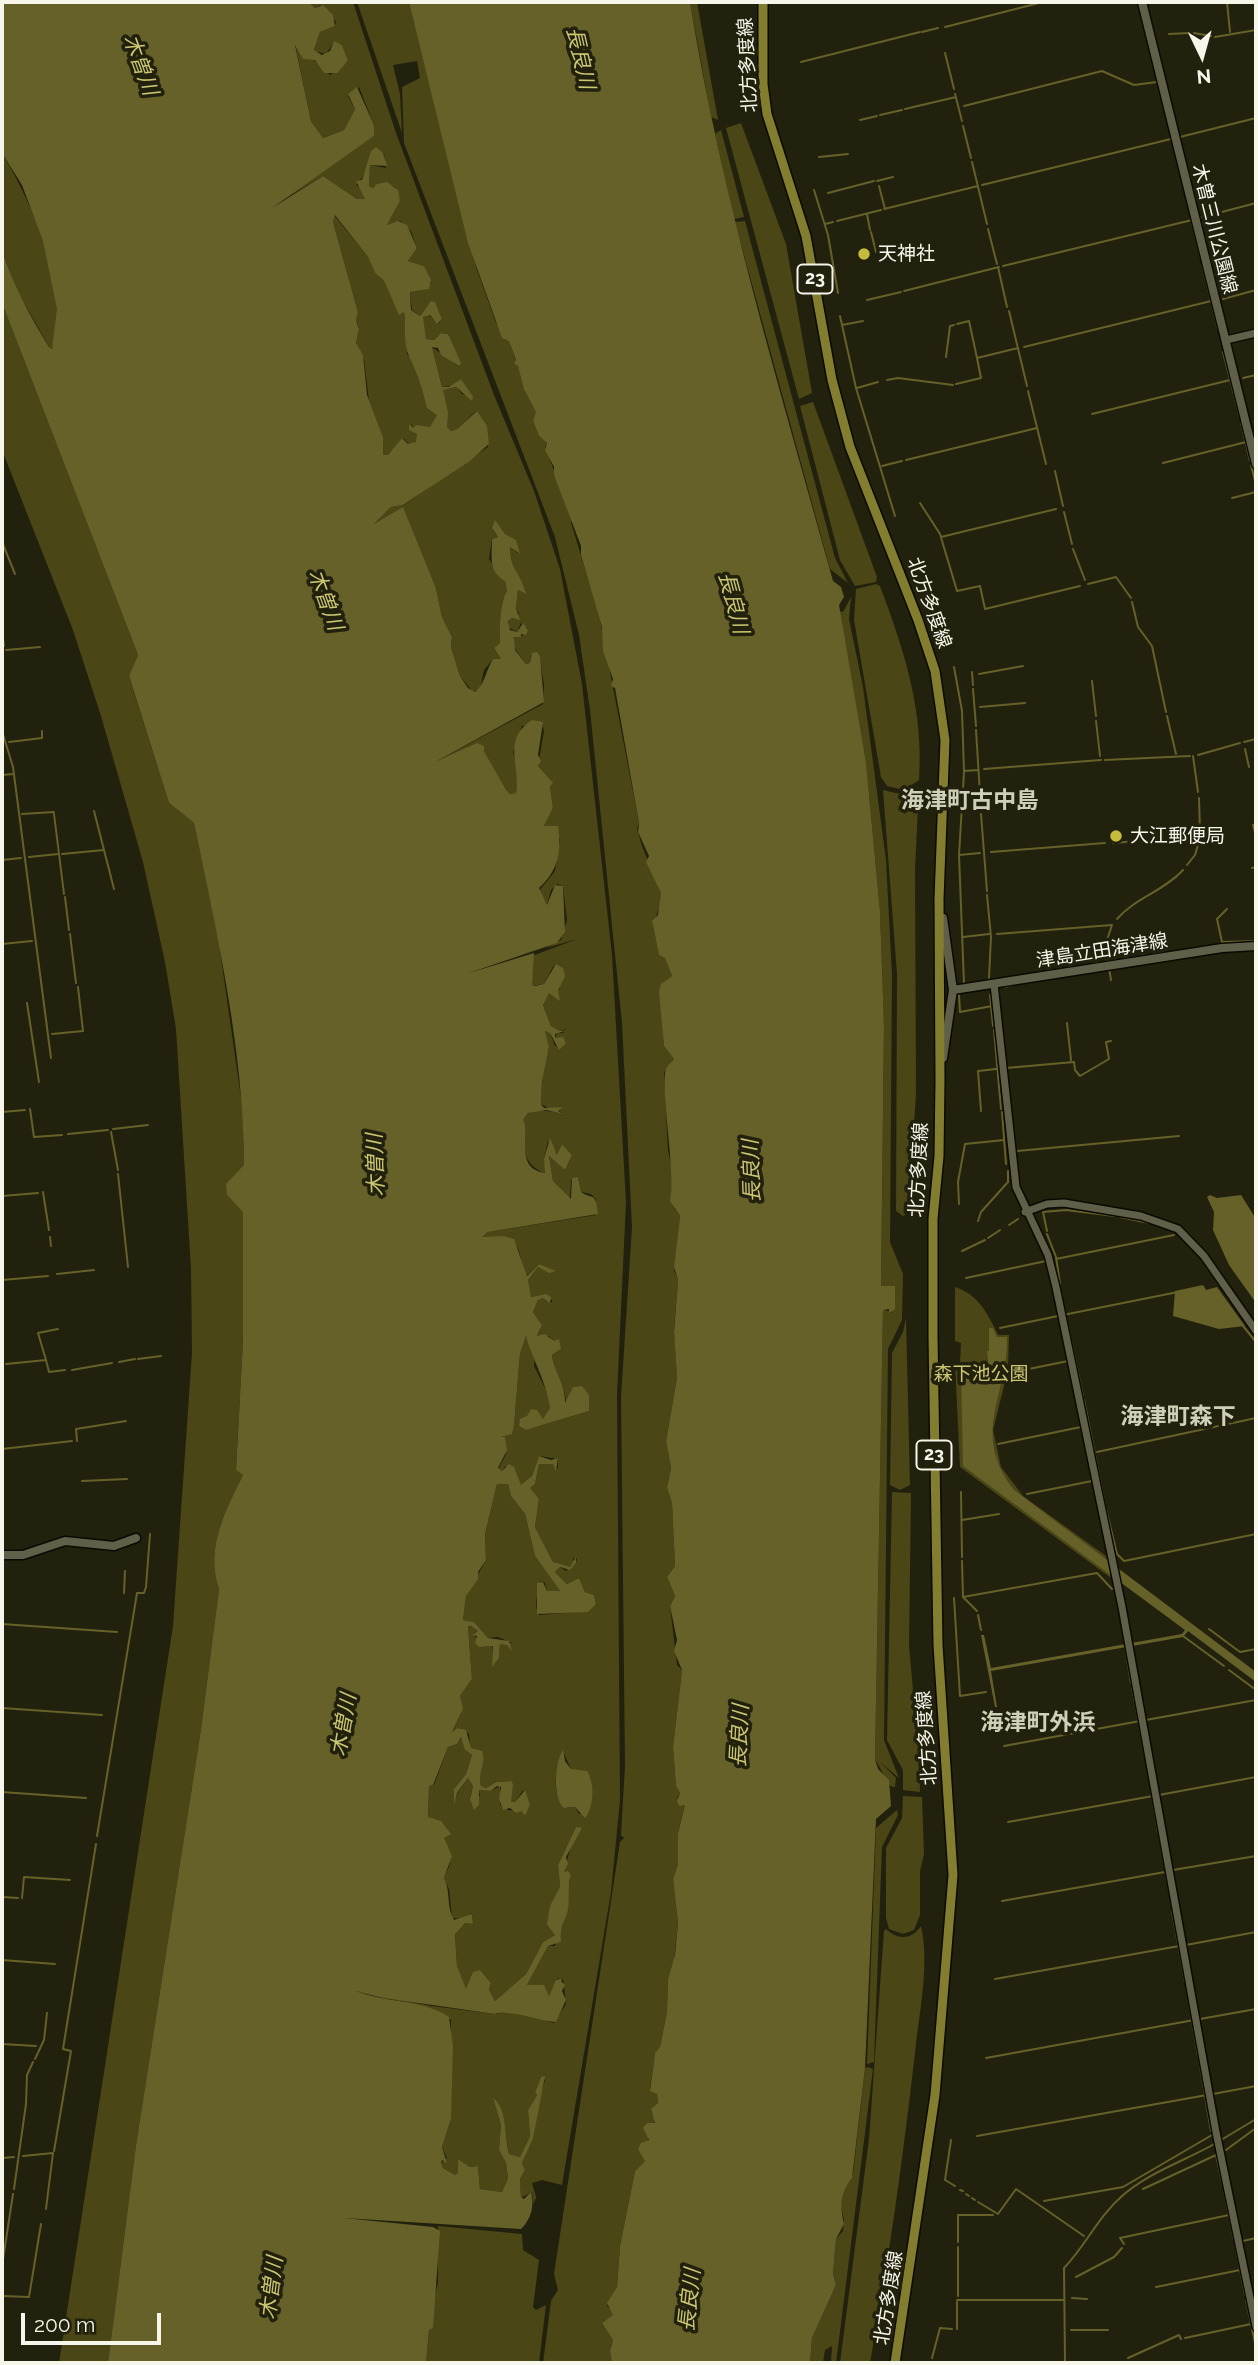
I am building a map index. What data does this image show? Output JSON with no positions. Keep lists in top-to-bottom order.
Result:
{
  "streets": {
    "main road": [
      "北方多度線",
      "木曽三川公園線",
      "23",
      "津島立田海津線"
    ]
  },
  "districts": ["海津町古中島", "海津町森下", "海津町外浜"],
  "water": ["長良川", "木曽川"],
  "parks": ["森下池公園"],
  "places": ["天神社", "大江郵便局"],
  "scale_bar": "200 m",
  "north": "bottom"
}
